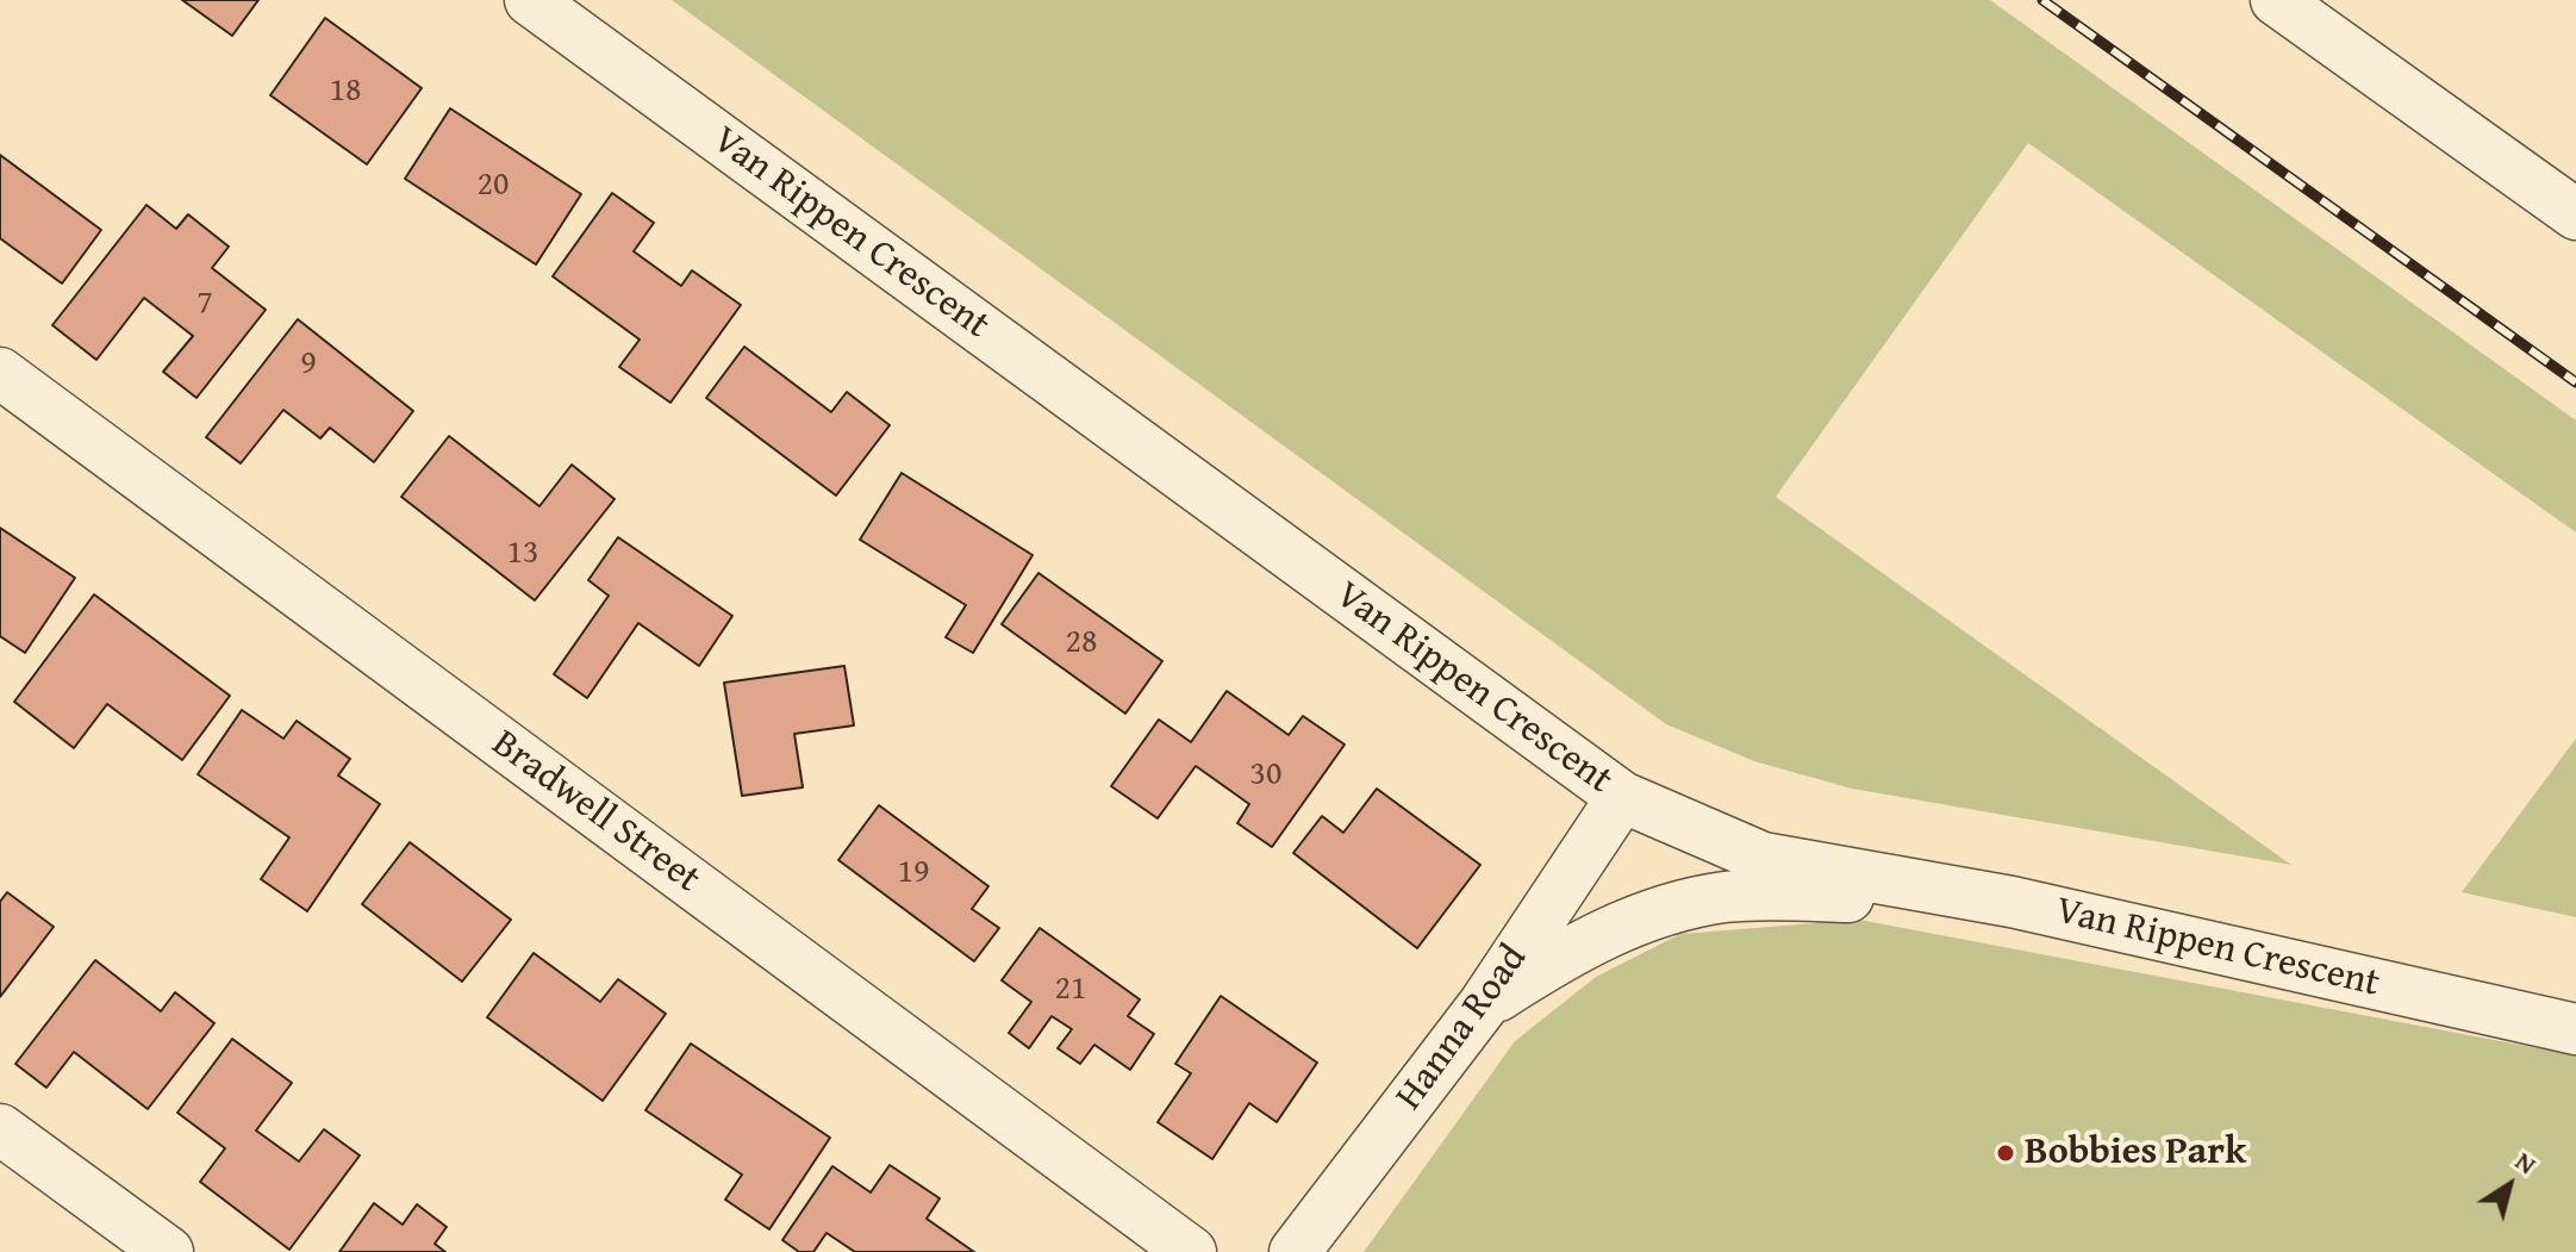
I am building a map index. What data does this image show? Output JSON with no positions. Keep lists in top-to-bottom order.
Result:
{
  "streets": {
    "street": ["Van Rippen Crescent", "Bradwell Street", "Hanna Road"]
  },
  "crossings": [
    ["Van Rippen Crescent", "Hanna Road"]
  ],
  "places": ["Bobbies Park"],
  "house_numbers": [
    "18",
    "20",
    "7",
    "9",
    "13",
    "28",
    "30",
    "19",
    "21"
  ],
  "north": "top right"
}
